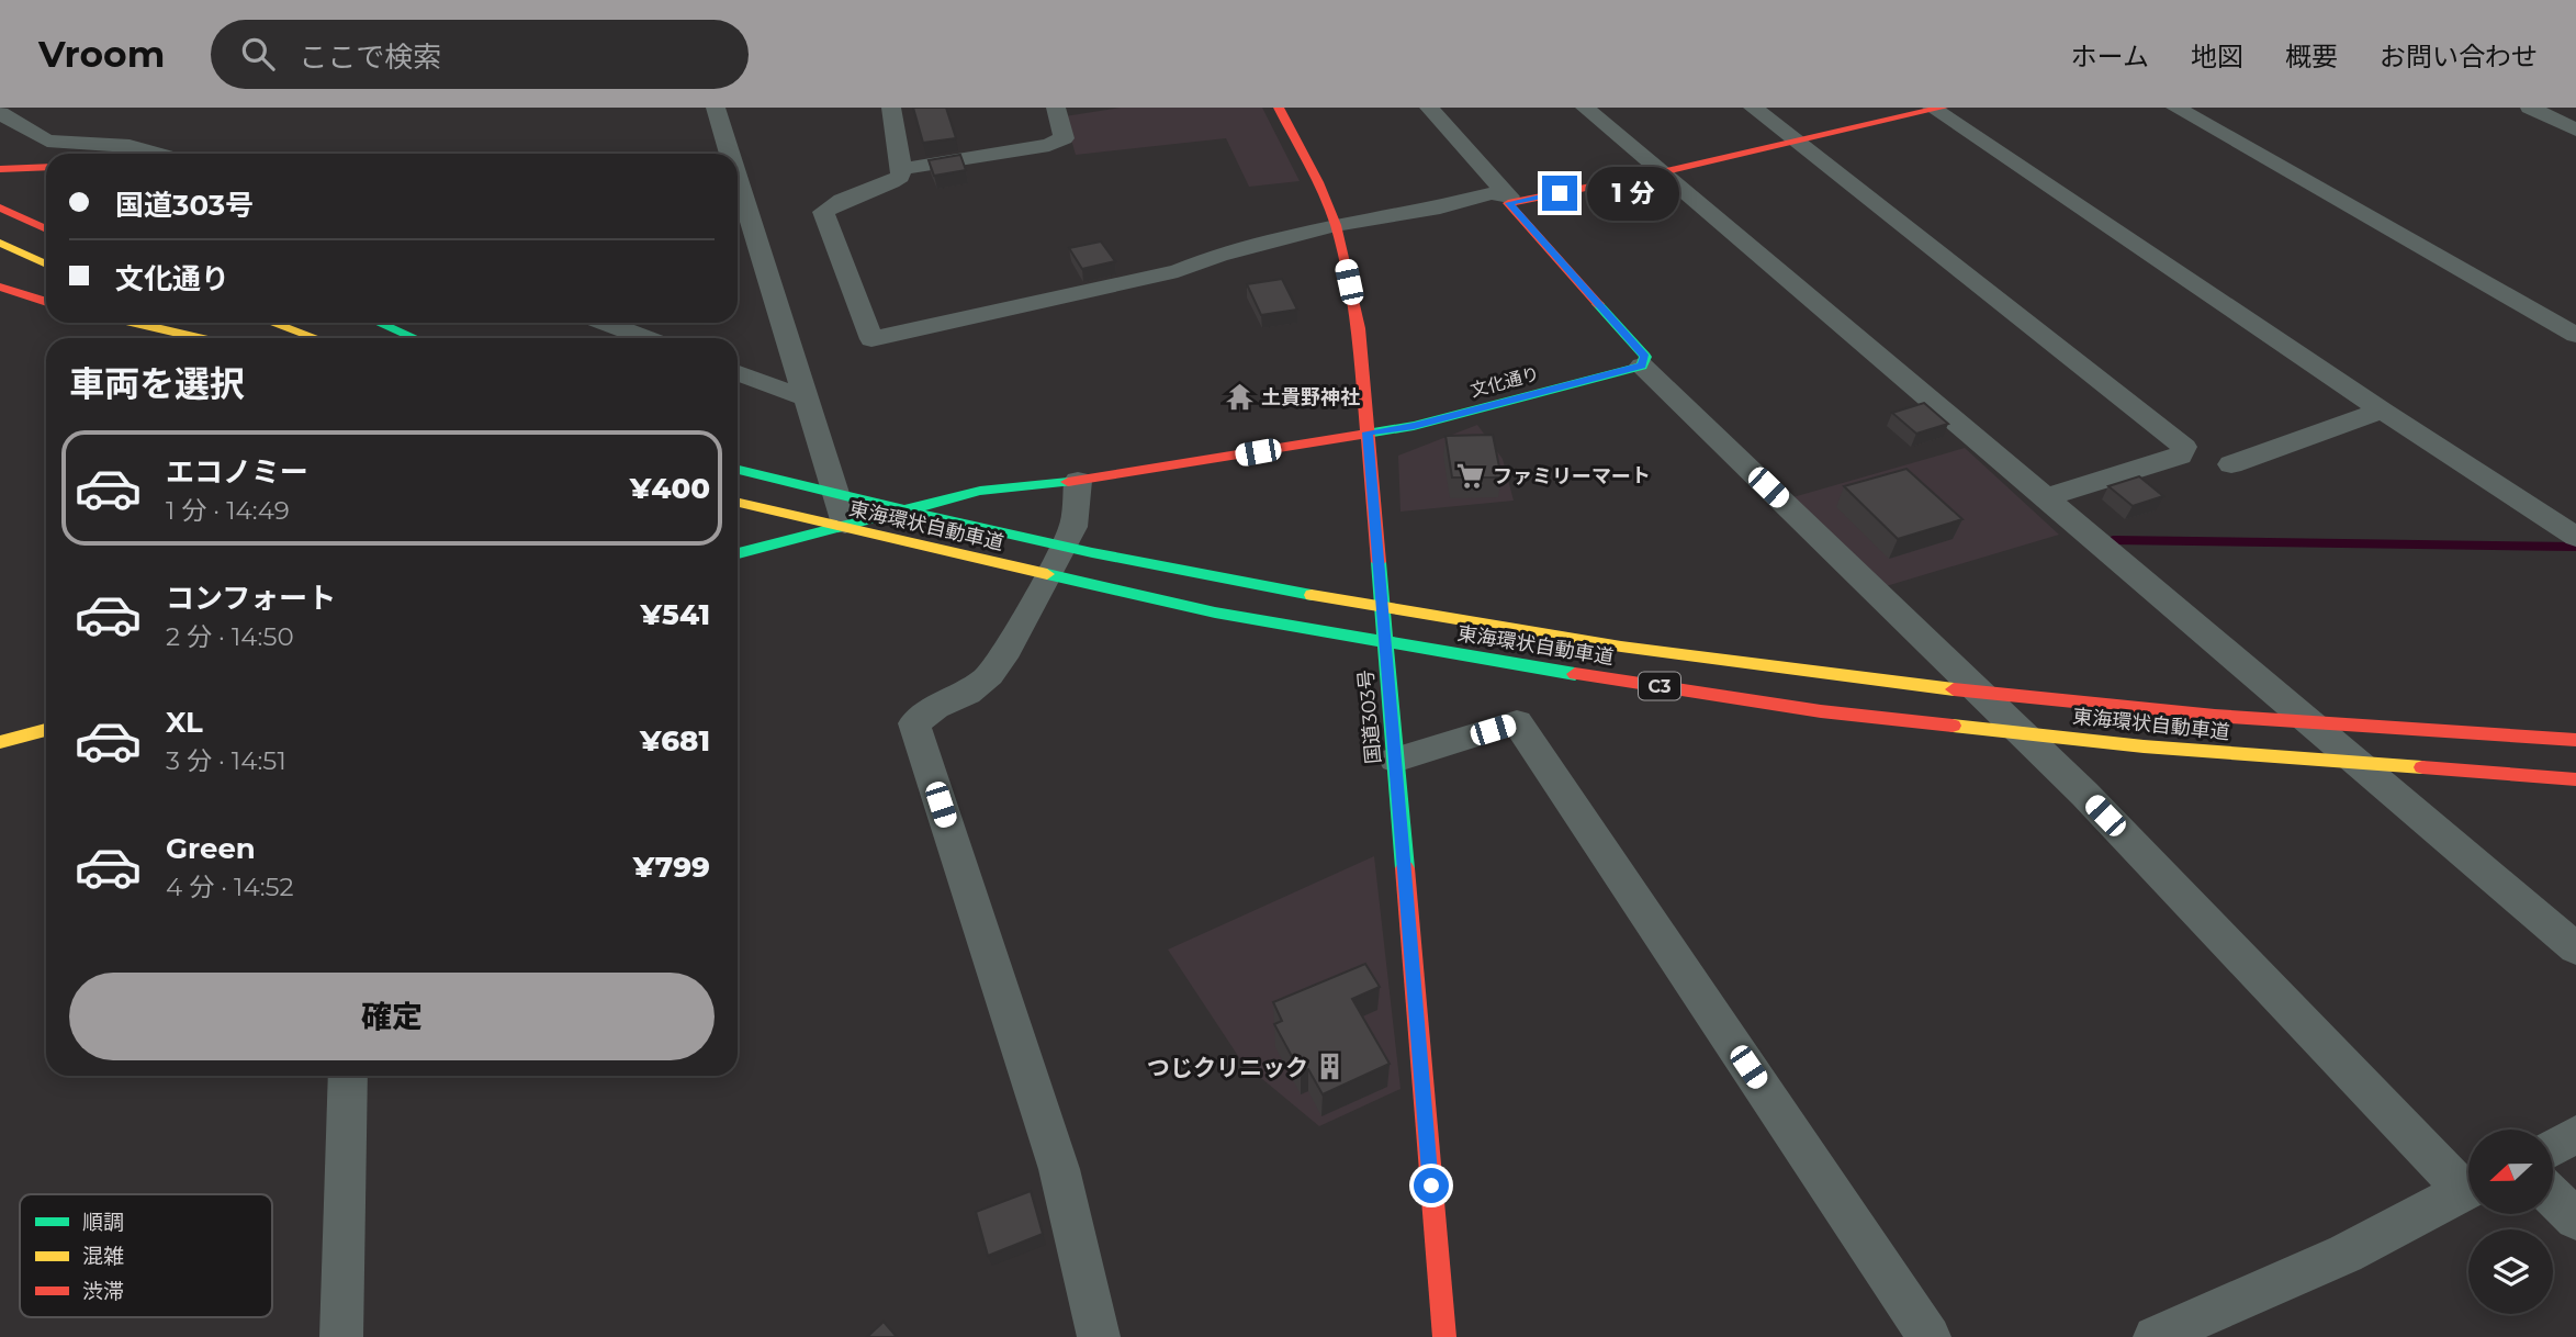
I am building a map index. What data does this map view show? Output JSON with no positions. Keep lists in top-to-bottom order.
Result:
{
  "streets": {
    "main road": [
      "文化通り",
      "東海環状自動車道",
      "C3",
      "国道303号"
    ]
  },
  "crossings": [
    ["文化通り", "国道303号"]
  ],
  "places": {
    "temple": ["土貴野神社"],
    "supermarket": ["ファミリーマート"],
    "building": ["つじクリニック"]
  },
  "legend": ["順調", "混雑", "渋滞"],
  "north": "left",
  "page": {
    "header": "Vroom",
    "search": "ここで検索",
    "nav": [
      "ホーム",
      "地図",
      "概要",
      "お問い合わせ"
    ],
    "banner": ["国道303号", "文化通り"],
    "bubble": "1 分",
    "heading": "車両を選択",
    "list": [
      {
        "name": "エコノミー",
        "note": "1 分 · 14:49",
        "value": "¥400"
      },
      {
        "name": "コンフォート",
        "note": "2 分 · 14:50",
        "value": "¥541"
      },
      {
        "name": "XL",
        "note": "3 分 · 14:51",
        "value": "¥681"
      },
      {
        "name": "Green",
        "note": "4 分 · 14:52",
        "value": "¥799"
      }
    ],
    "buttons": "確定"
  }
}
